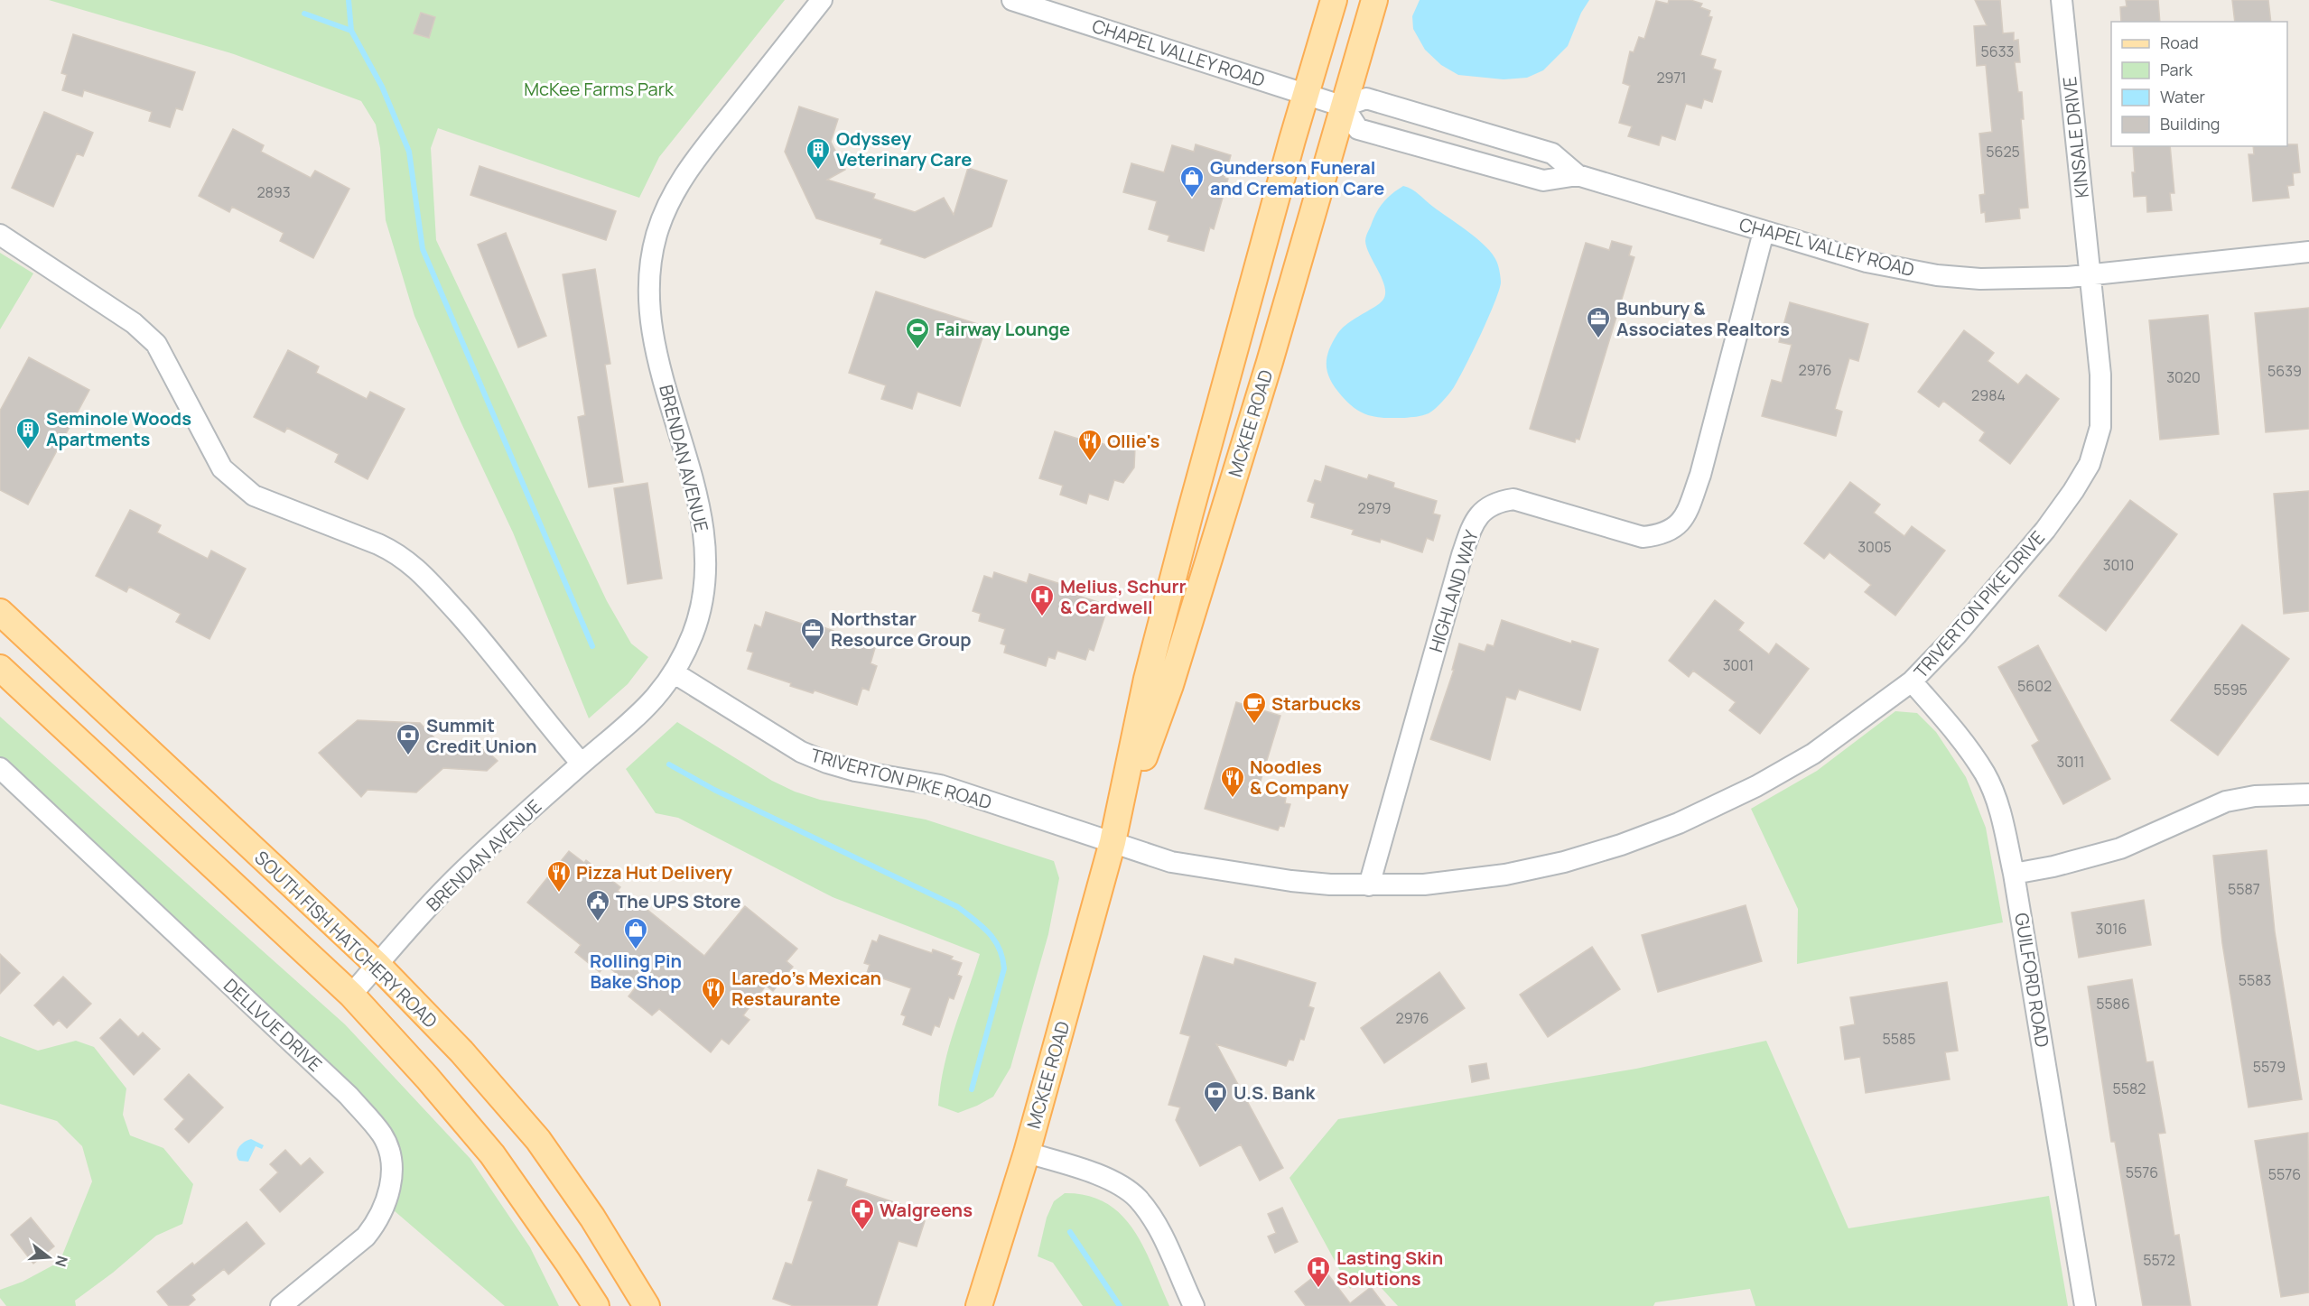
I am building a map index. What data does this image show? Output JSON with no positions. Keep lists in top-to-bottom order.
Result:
{
  "streets": {
    "main road": ["MCKEE ROAD", "SOUTH FISH HATCHERY ROAD"],
    "street": [
      "CHAPEL VALLEY ROAD",
      "KINSALE DRIVE",
      "BRENDAN AVENUE",
      "HIGHLAND WAY",
      "TRIVERTON PIKE DRIVE",
      "TRIVERTON PIKE ROAD",
      "GUILFORD ROAD",
      "DELLVUE DRIVE"
    ]
  },
  "crossings": [
    ["CHAPEL VALLEY ROAD", "KINSALE DRIVE"],
    ["CHAPEL VALLEY ROAD", "MCKEE ROAD"],
    ["CHAPEL VALLEY ROAD", "HIGHLAND WAY"],
    ["CHAPEL VALLEY ROAD", "TRIVERTON PIKE DRIVE"],
    ["KINSALE DRIVE", "TRIVERTON PIKE DRIVE"],
    ["MCKEE ROAD", "TRIVERTON PIKE DRIVE"],
    ["MCKEE ROAD", "TRIVERTON PIKE ROAD"],
    ["BRENDAN AVENUE", "TRIVERTON PIKE ROAD"],
    ["BRENDAN AVENUE", "SOUTH FISH HATCHERY ROAD"],
    ["HIGHLAND WAY", "TRIVERTON PIKE DRIVE"],
    ["TRIVERTON PIKE DRIVE", "TRIVERTON PIKE ROAD"],
    ["TRIVERTON PIKE DRIVE", "GUILFORD ROAD"]
  ],
  "parks": ["McKee Farms Park"],
  "places": {
    "building": ["Odyssey Veterinary Care", "Seminole Woods Apartments"],
    "shop": ["Gunderson Funeral and Cremation Care", "Rolling Pin Bake Shop"],
    "office": ["Bunbury & Associates Realtors", "Northstar Resource Group"],
    "sports": ["Fairway Lounge"],
    "restaurant": [
      "Ollie's",
      "Noodles & Company",
      "Pizza Hut Delivery",
      "Laredo's Mexican Restaurante"
    ],
    "hospital": ["Melius, Schurr & Cardwell", "Lasting Skin Solutions"],
    "cafe": ["Starbucks"],
    "bank": ["Summit Credit Union", "U.S. Bank"],
    "public building": ["The UPS Store"],
    "pharmacy": ["Walgreens"]
  },
  "house_numbers": [
    "5633",
    "2971",
    "5625",
    "2893",
    "2976",
    "5639",
    "3020",
    "2984",
    "2979",
    "3005",
    "3010",
    "3001",
    "5602",
    "5595",
    "3011",
    "5587",
    "3016",
    "5583",
    "5586",
    "2976",
    "5585",
    "5579",
    "5582",
    "5576",
    "5576",
    "5572"
  ],
  "legend": [
    "Road",
    "Park",
    "Water",
    "Building"
  ],
  "north": "right"
}
